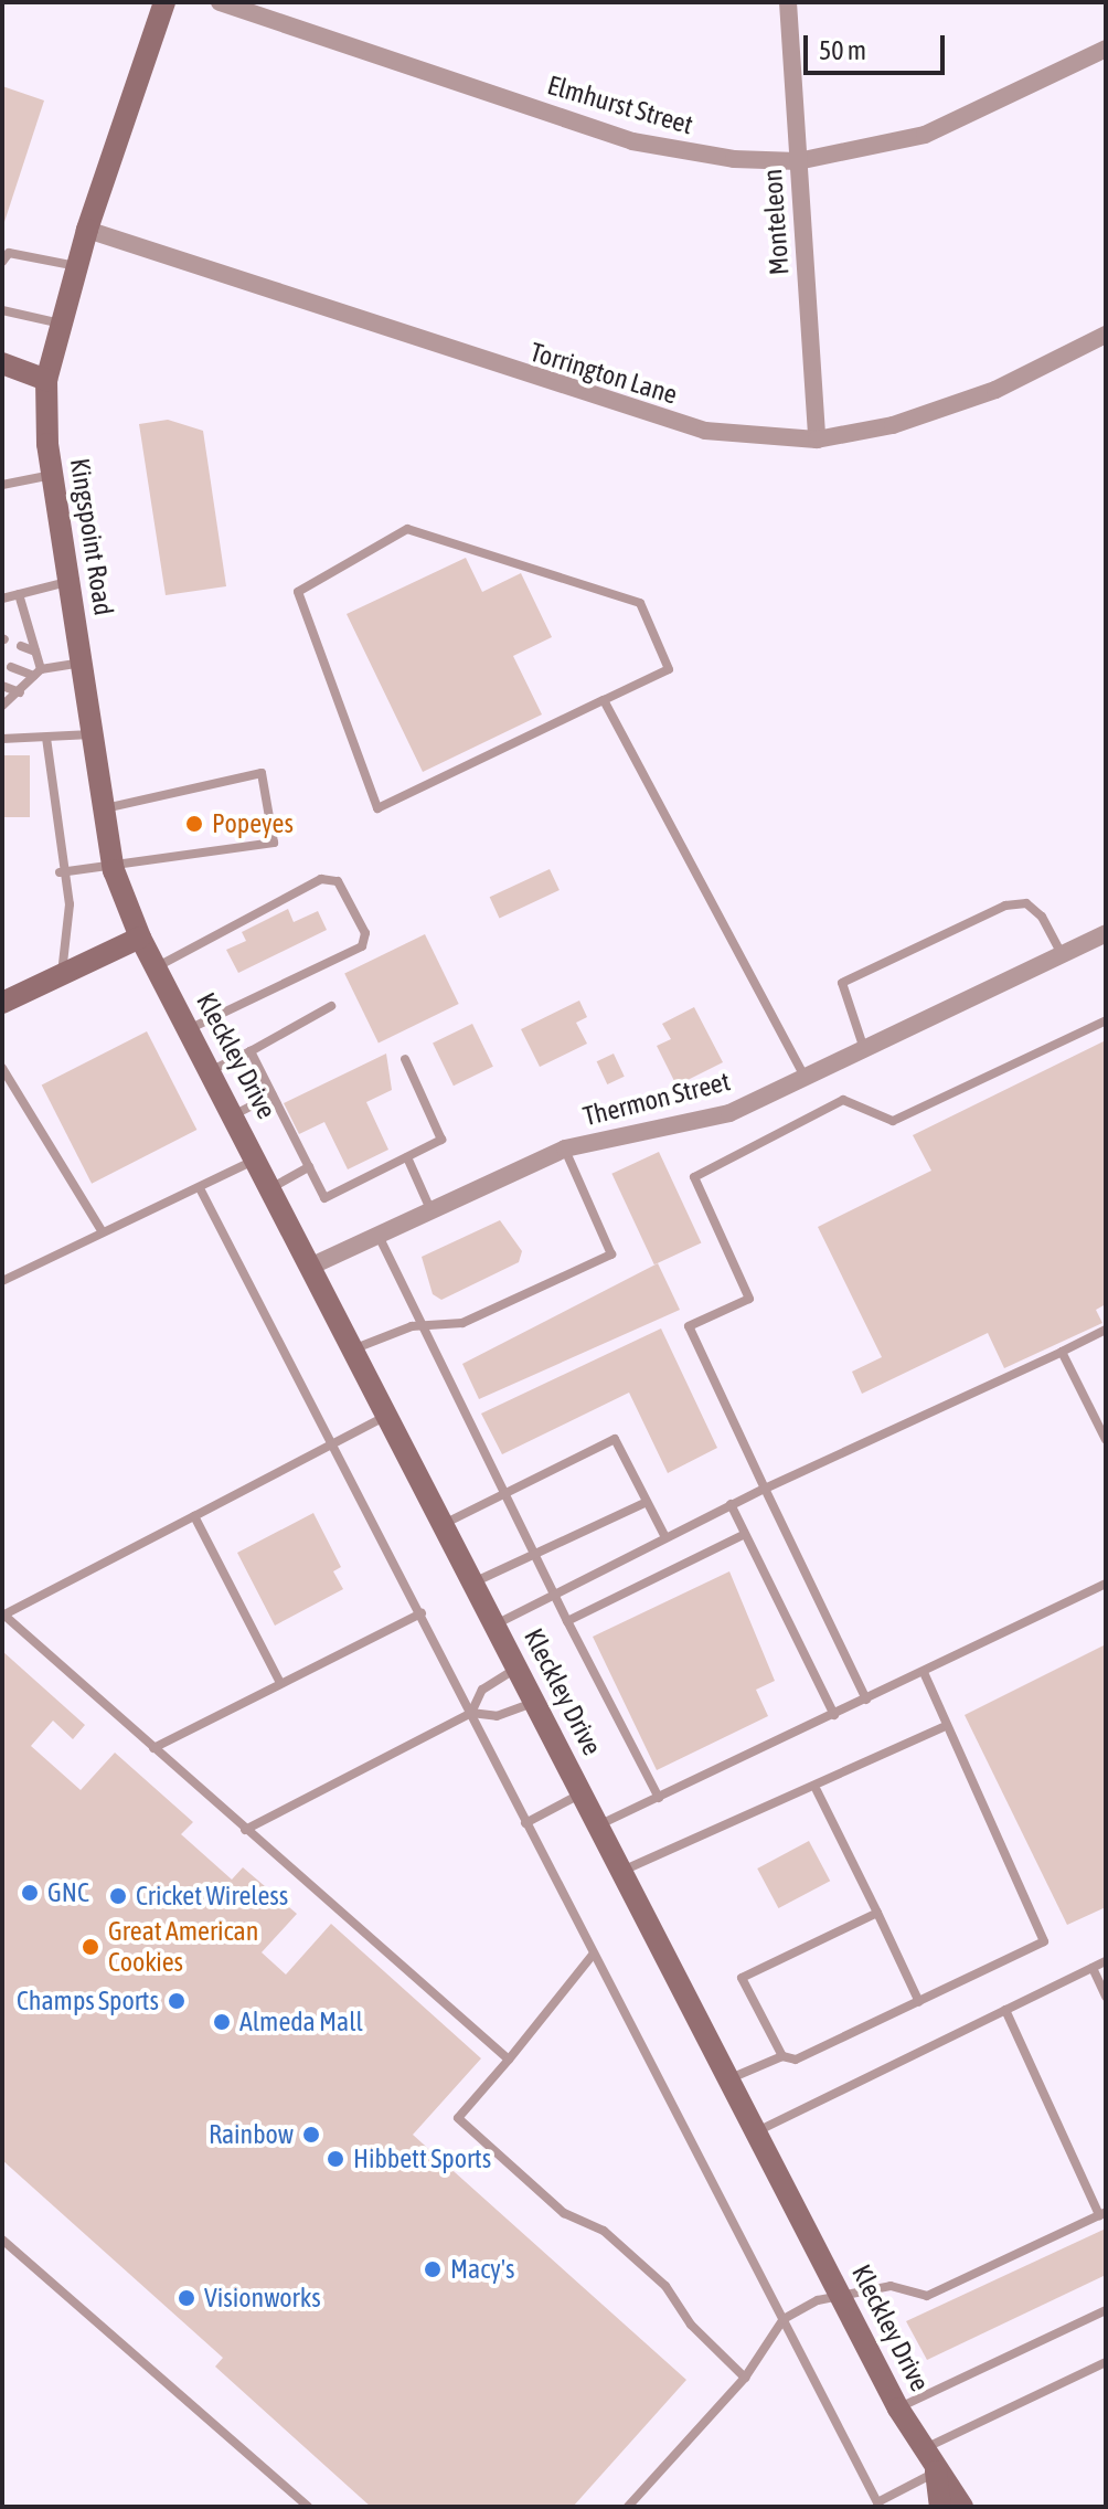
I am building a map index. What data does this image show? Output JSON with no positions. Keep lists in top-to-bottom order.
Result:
{
  "streets": {
    "street": [
      "Elmhurst Street",
      "Monteleon",
      "Torrington Lane",
      "Kingspoint Road",
      "Kleckley Drive",
      "Thermon Street"
    ]
  },
  "crossings": [
    ["Elmhurst Street", "Monteleon"],
    ["Monteleon", "Torrington Lane"],
    ["Torrington Lane", "Kingspoint Road"],
    ["Kingspoint Road", "Kleckley Drive"],
    ["Kleckley Drive", "Thermon Street"]
  ],
  "places": [
    "Popeyes",
    "GNC",
    "Cricket Wireless",
    "Great American Cookies",
    "Champs Sports",
    "Almeda Mall",
    "Rainbow",
    "Hibbett Sports",
    "Macy's",
    "Visionworks"
  ],
  "scale_bar": "50 m"
}
